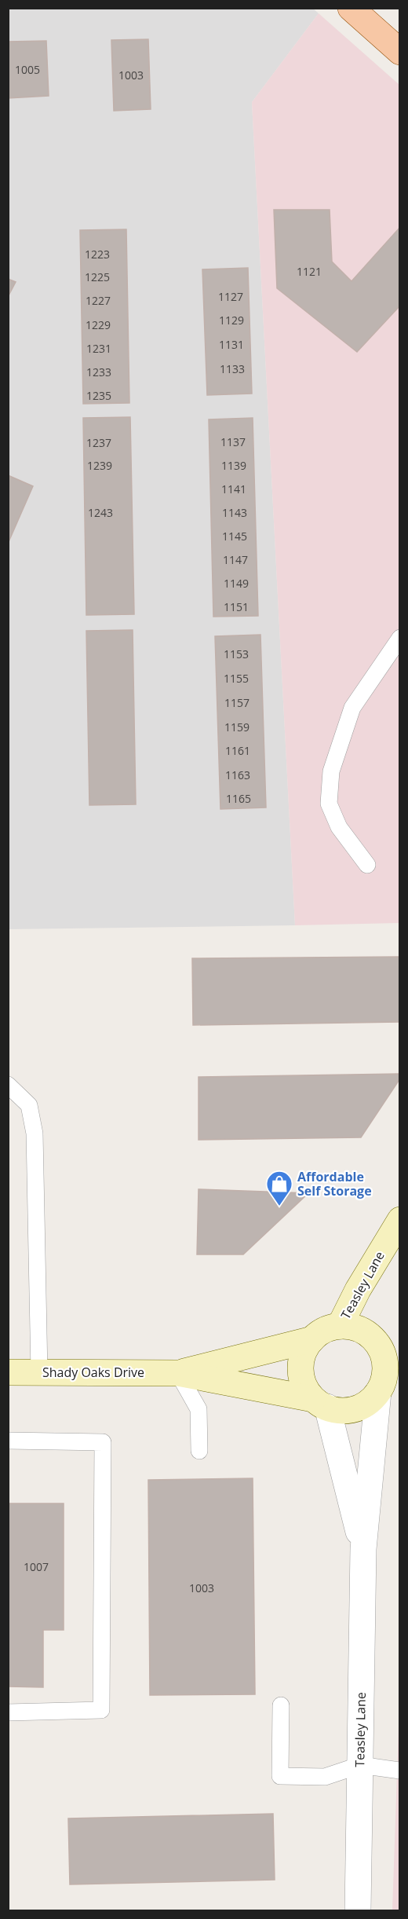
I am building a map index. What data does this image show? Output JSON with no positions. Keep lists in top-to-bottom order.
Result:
{
  "streets": {
    "street": ["Teasley Lane", "Shady Oaks Drive"]
  },
  "crossings": [
    ["Teasley Lane", "Shady Oaks Drive"]
  ],
  "places": {
    "shop": ["Affordable Self Storage"]
  },
  "house_numbers": [
    "1005",
    "1003",
    "1223",
    "1121",
    "1225",
    "1127",
    "1227",
    "1129",
    "1229",
    "1131",
    "1231",
    "1133",
    "1233",
    "1235",
    "1137",
    "1237",
    "1239",
    "1139",
    "1141",
    "1243",
    "1143",
    "1145",
    "1147",
    "1149",
    "1151",
    "1153",
    "1155",
    "1157",
    "1159",
    "1161",
    "1163",
    "1165",
    "1007",
    "1003"
  ]
}
